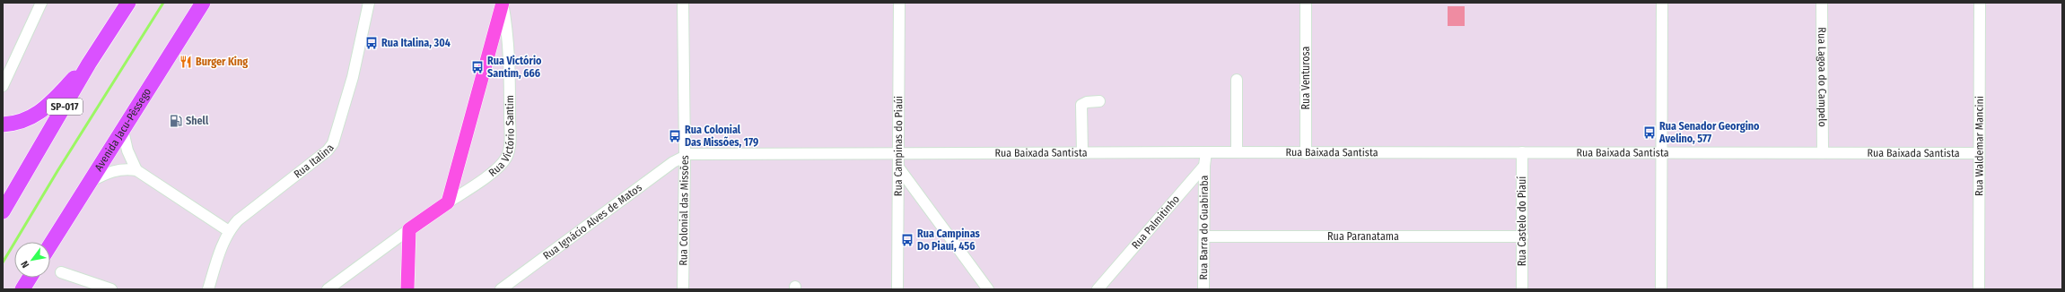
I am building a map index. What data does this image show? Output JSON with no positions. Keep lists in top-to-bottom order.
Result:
{
  "streets": {
    "highway": ["SP-017", "Avenida Jacu-Pêssego"],
    "main road": ["Rua Victório Santim"],
    "street": [
      "Rua Lagoa do Campelo",
      "Rua Venturosa",
      "Rua Campinas do Piaúi",
      "Rua Waldemar Mancini",
      "Rua Baixada Santista",
      "Rua Italina",
      "Rua Colonial das Missões",
      "Rua Castelo do Piauí",
      "Rua Ignácio Alves de Matos",
      "Rua Palmitinho",
      "Rua Barra do Guabiraba",
      "Rua Paranatama"
    ]
  },
  "crossings": [
    ["Rua Lagoa do Campelo", "Rua Baixada Santista"],
    ["Rua Venturosa", "Rua Baixada Santista"],
    ["Rua Campinas do Piaúi", "Rua Baixada Santista"],
    ["Rua Waldemar Mancini", "Rua Baixada Santista"],
    ["Rua Baixada Santista", "Rua Colonial das Missões"],
    ["Rua Baixada Santista", "Rua Castelo do Piauí"],
    ["Rua Baixada Santista", "Rua Ignácio Alves de Matos"],
    ["Rua Colonial das Missões", "Rua Ignácio Alves de Matos"],
    ["Rua Castelo do Piauí", "Rua Paranatama"],
    ["Rua Palmitinho", "Rua Barra do Guabiraba"],
    ["Rua Barra do Guabiraba", "Rua Paranatama"]
  ],
  "places": {
    "bus stop": [
      "Rua Italina, 304",
      "Rua Victório Santim, 666",
      "Rua Senador Georgino Avelino, 577",
      "Rua Colonial Das Missões, 179",
      "Rua Campinas Do Piauí, 456"
    ],
    "restaurant": ["Burger King"],
    "fuel station": ["Shell"]
  },
  "north": "bottom left"
}
